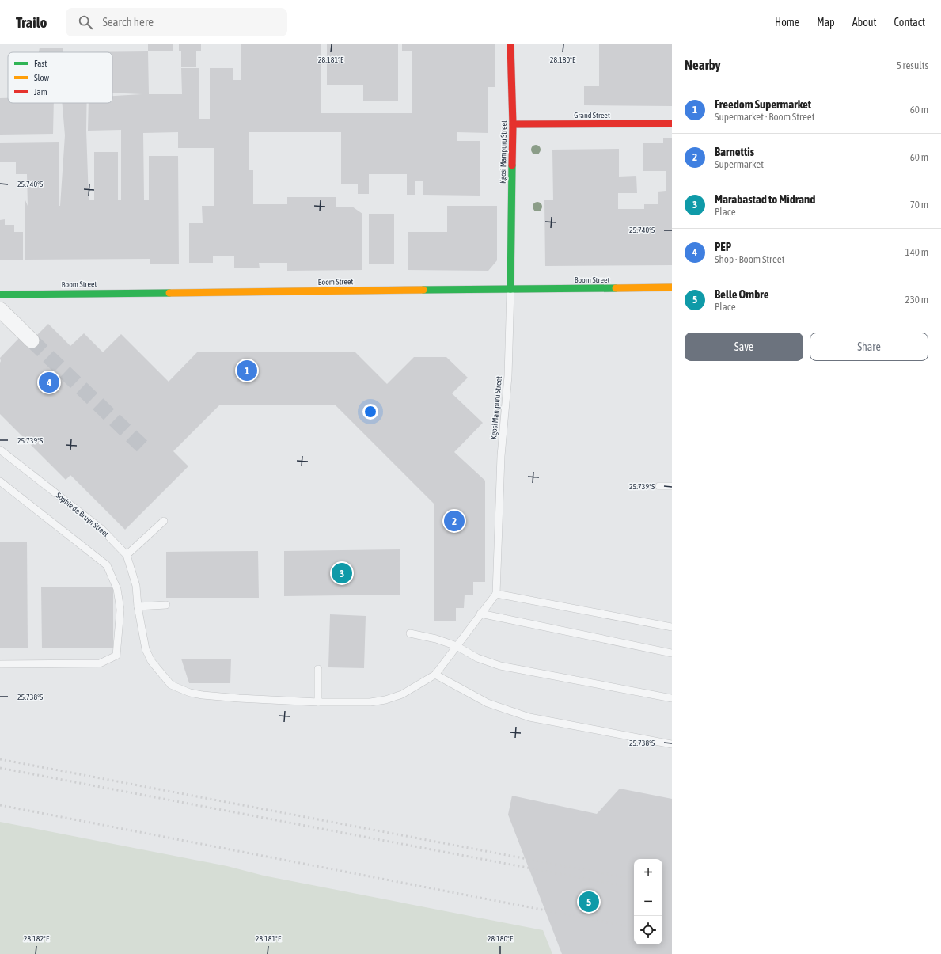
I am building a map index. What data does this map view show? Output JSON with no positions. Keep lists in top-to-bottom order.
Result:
{
  "streets": {
    "main road": ["Grand Street", "Kgosi Mampuru Street", "Boom Street"],
    "lane": ["Sophie de Bruyn Street"]
  },
  "crossings": [
    ["Grand Street", "Kgosi Mampuru Street"],
    ["Kgosi Mampuru Street", "Boom Street"]
  ],
  "legend": ["Fast", "Slow", "Jam"],
  "page": {
    "header": "Trailo",
    "search": "Search here",
    "nav": [
      "Home",
      "Map",
      "About",
      "Contact"
    ],
    "heading": ["Nearby", "5 results"],
    "list": [
      {
        "mark": "1",
        "name": "Freedom Supermarket",
        "note": "Supermarket · Boom Street",
        "value": "60 m"
      },
      {
        "mark": "2",
        "name": "Barnettis",
        "note": "Supermarket",
        "value": "60 m"
      },
      {
        "mark": "3",
        "name": "Marabastad to Midrand",
        "note": "Place",
        "value": "70 m"
      },
      {
        "mark": "4",
        "name": "PEP",
        "note": "Shop · Boom Street",
        "value": "140 m"
      },
      {
        "mark": "5",
        "name": "Belle Ombre",
        "note": "Place",
        "value": "230 m"
      }
    ],
    "buttons": ["Save", "Share"],
    "pins": [
      "1",
      "4",
      "2",
      "3",
      "5"
    ],
    "map_buttons": ["+", "−"]
  },
  "coordinates": [
    "28.181°E",
    "28.180°E",
    "25.740°S",
    "25.739°S",
    "25.738°S",
    "28.182°E"
  ]
}
